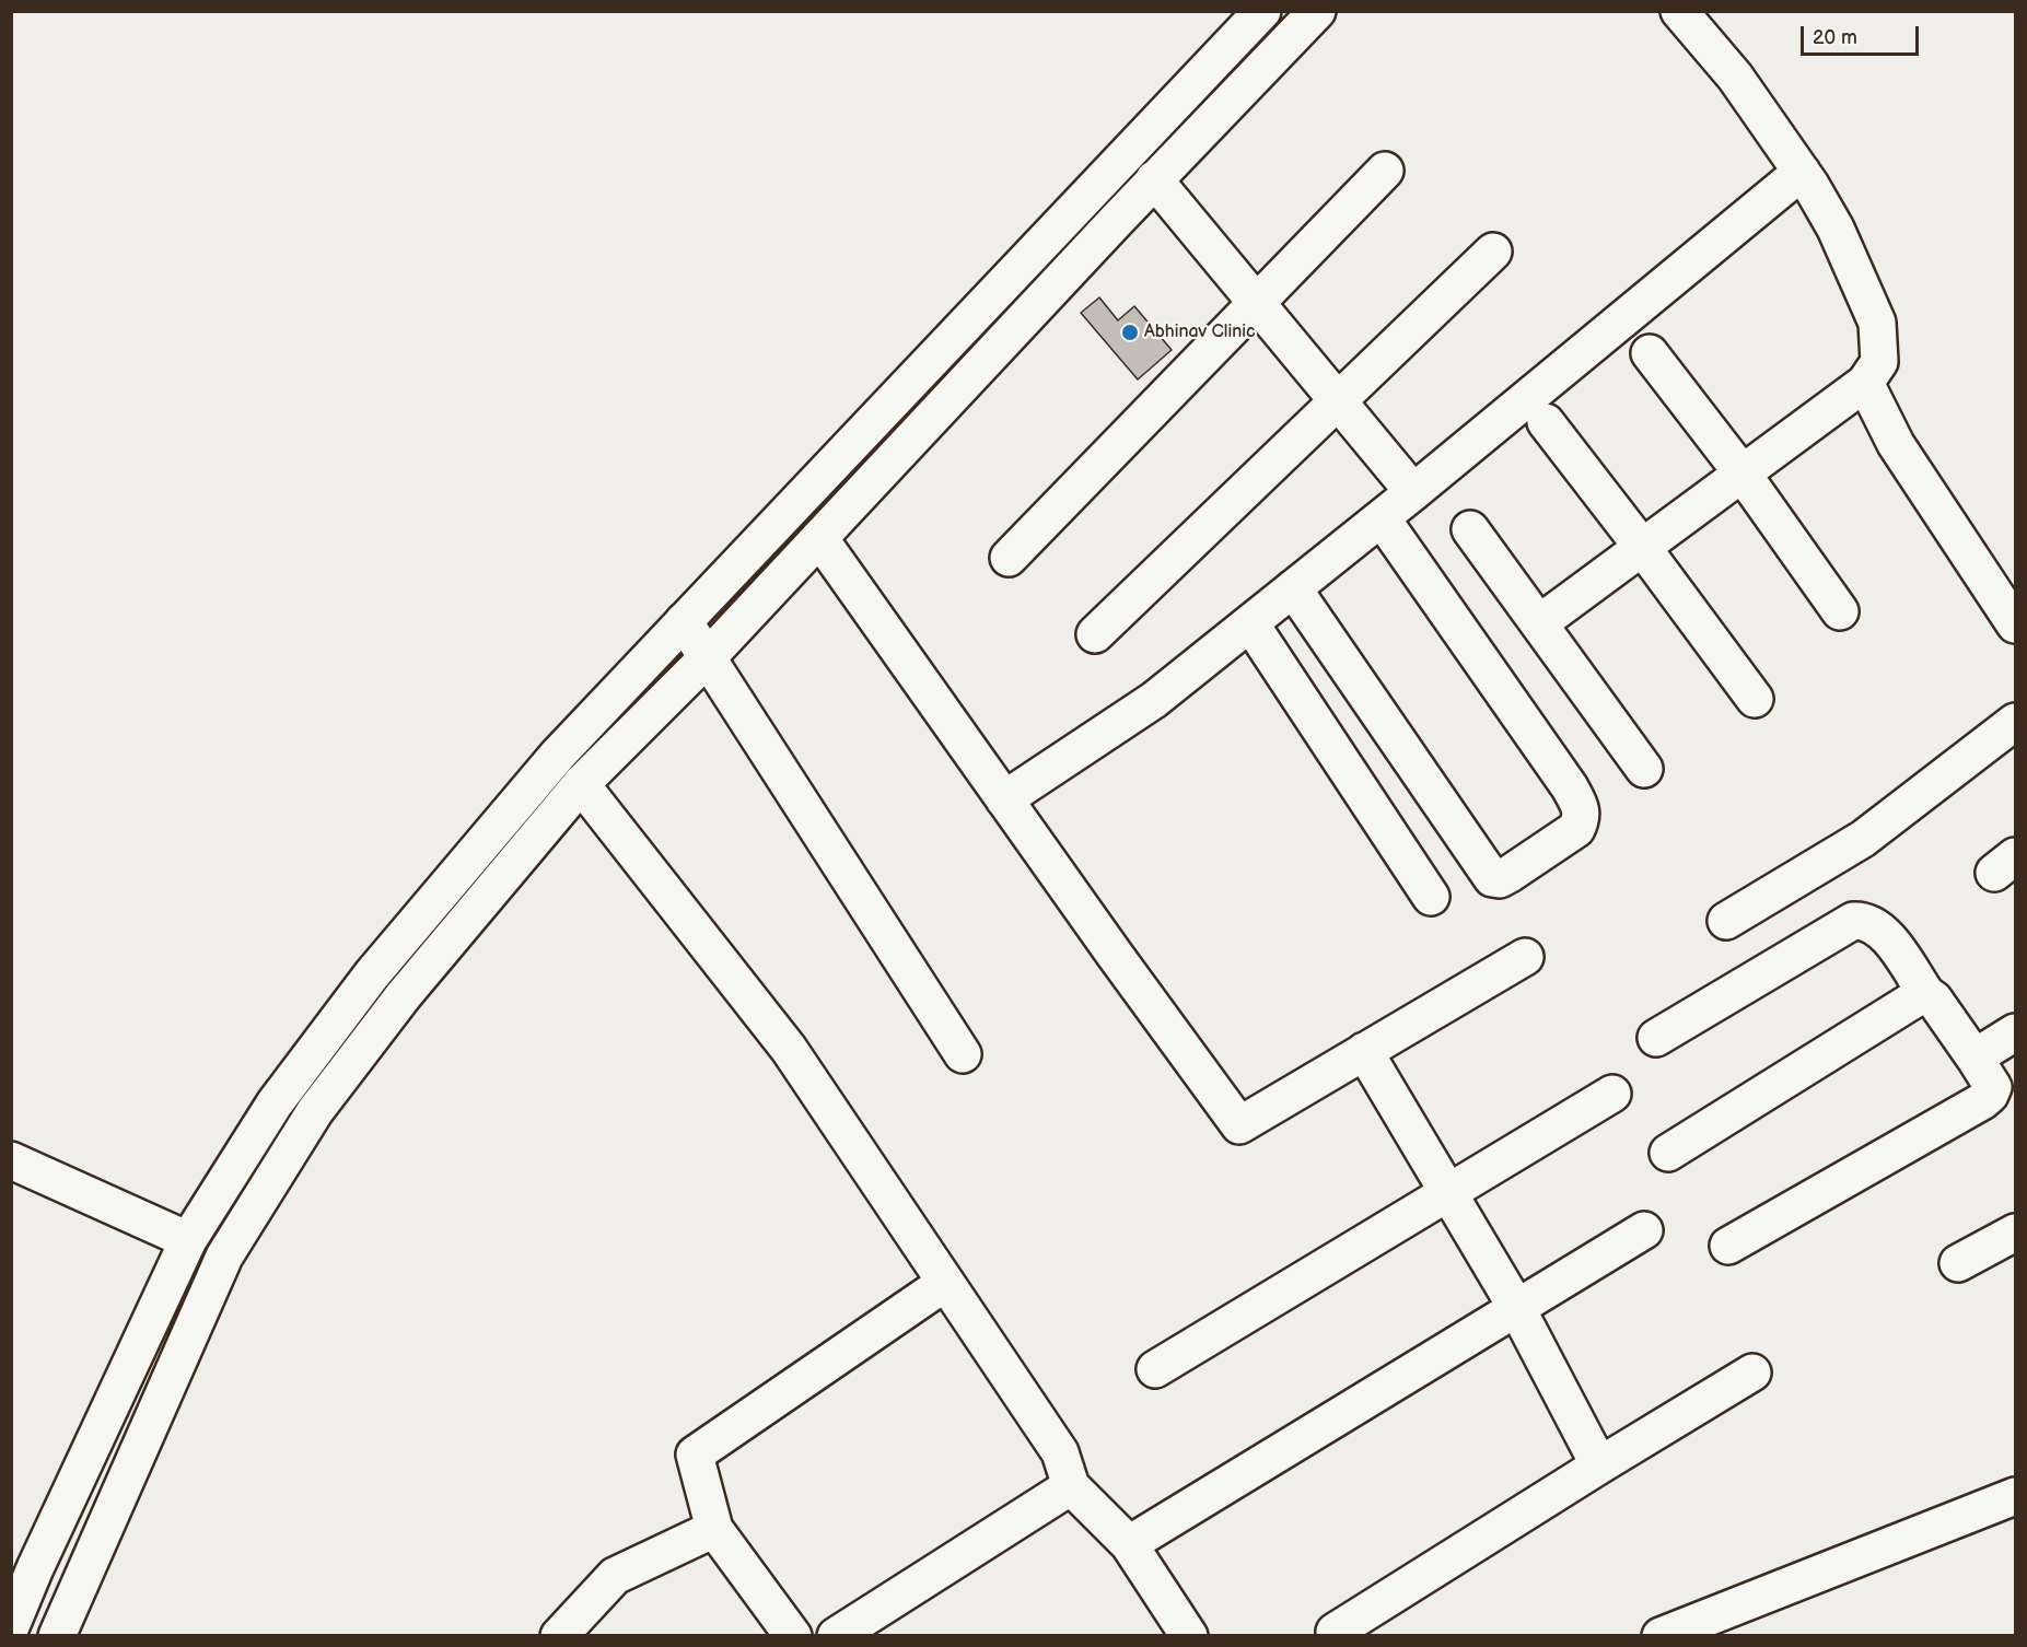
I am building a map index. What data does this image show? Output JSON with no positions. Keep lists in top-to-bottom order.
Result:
{
  "places": ["Abhinav Clinic"],
  "scale_bar": "20 m"
}
